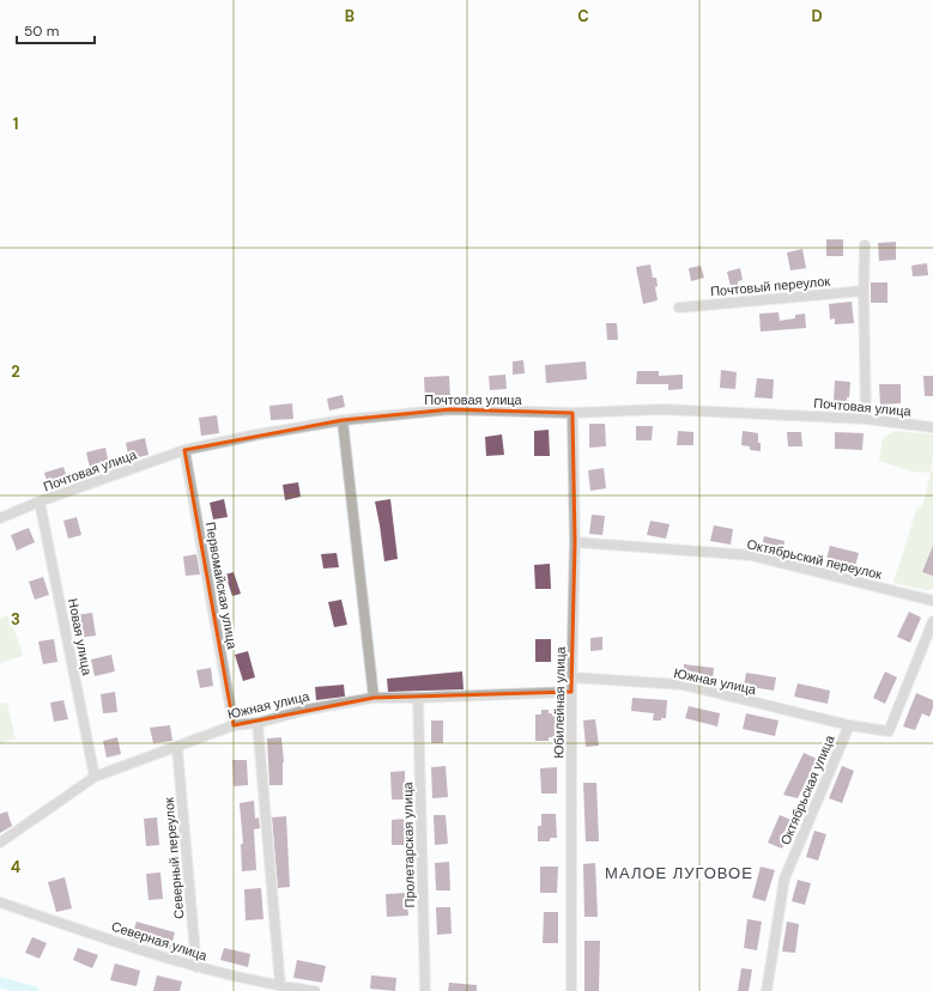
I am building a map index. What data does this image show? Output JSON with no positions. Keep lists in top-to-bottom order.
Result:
{
  "streets": {
    "street": [
      "Почтовый переулок",
      "Почтовая улица",
      "Октябрьский переулок",
      "Первомайская улица",
      "Новая улица",
      "Южная улица",
      "Юбилейная улица",
      "Октябрьская улица",
      "Пролетарская улица",
      "Северный переулок",
      "Северная улица"
    ]
  },
  "crossings": [
    ["Почтовая улица", "Первомайская улица"],
    ["Почтовая улица", "Новая улица"],
    ["Почтовая улица", "Юбилейная улица"],
    ["Октябрьский переулок", "Юбилейная улица"],
    ["Первомайская улица", "Южная улица"],
    ["Новая улица", "Южная улица"],
    ["Южная улица", "Юбилейная улица"],
    ["Южная улица", "Октябрьская улица"],
    ["Южная улица", "Пролетарская улица"],
    ["Южная улица", "Северный переулок"],
    ["Северный переулок", "Северная улица"]
  ],
  "districts": ["МАЛОЕ ЛУГОВОЕ"],
  "scale_bar": "50 m",
  "grid": {
    "columns": ["B", "C", "D"],
    "rows": [
      "1",
      "2",
      "3",
      "4"
    ]
  }
}
